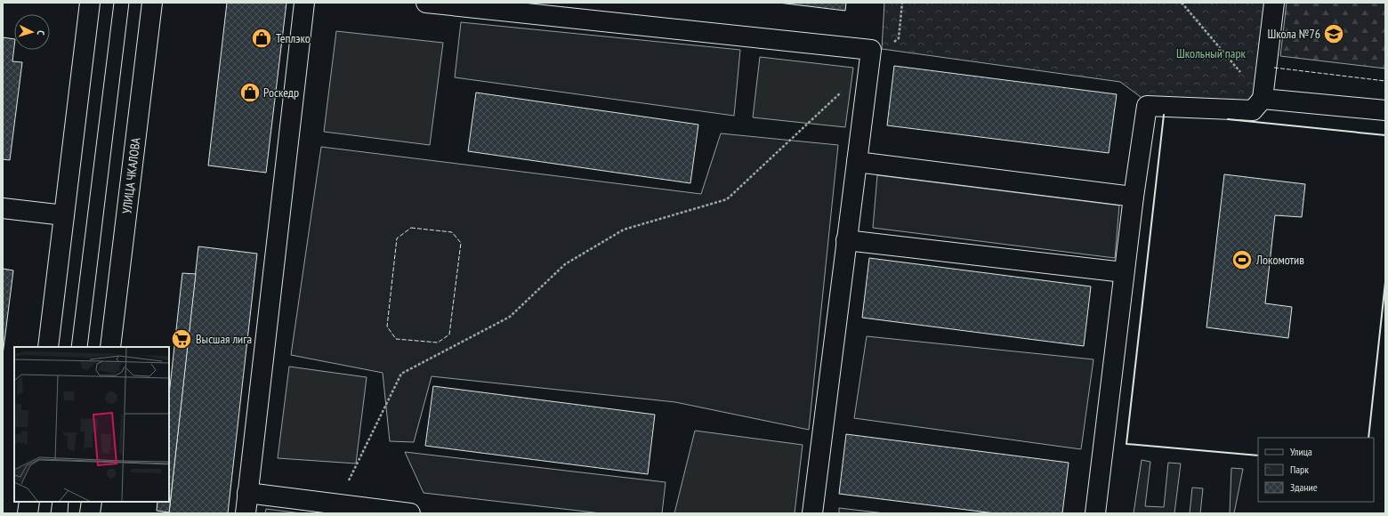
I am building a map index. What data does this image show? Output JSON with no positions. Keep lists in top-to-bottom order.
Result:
{
  "streets": {
    "street": ["УЛИЦА ЧКАЛОВА"]
  },
  "parks": ["Школьный парк"],
  "places": {
    "school or university": ["Школа №76"],
    "shop": ["Теплэко", "Роскедр"],
    "sports": ["Локомотив"],
    "supermarket": ["Высшая лига"]
  },
  "legend": ["Улица", "Парк", "Здание"],
  "north": "right"
}
